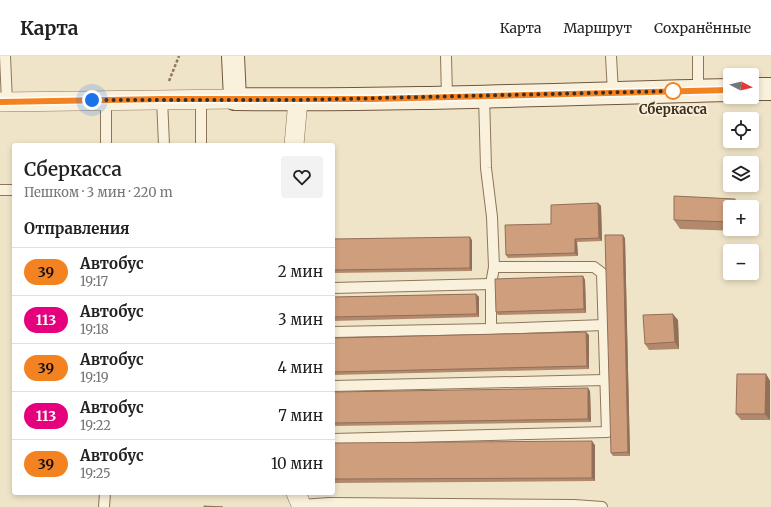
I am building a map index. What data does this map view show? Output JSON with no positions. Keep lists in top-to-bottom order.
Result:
{
  "places": ["Сберкасса"],
  "lines": ["bus line 39"],
  "north": "right",
  "page": {
    "header": "Карта",
    "nav": ["Карта", "Маршрут", "Сохранённые"],
    "map_buttons": ["+", "−"],
    "heading": [
      ["Сберкасса", "Пешком · 3 мин · 220 m"],
      "Отправления"
    ],
    "list": [
      {
        "mark": "39",
        "name": "Автобус",
        "note": "19:17",
        "value": "2 мин"
      },
      {
        "mark": "113",
        "name": "Автобус",
        "note": "19:18",
        "value": "3 мин"
      },
      {
        "mark": "39",
        "name": "Автобус",
        "note": "19:19",
        "value": "4 мин"
      },
      {
        "mark": "113",
        "name": "Автобус",
        "note": "19:22",
        "value": "7 мин"
      },
      {
        "mark": "39",
        "name": "Автобус",
        "note": "19:25",
        "value": "10 мин"
      }
    ]
  }
}
